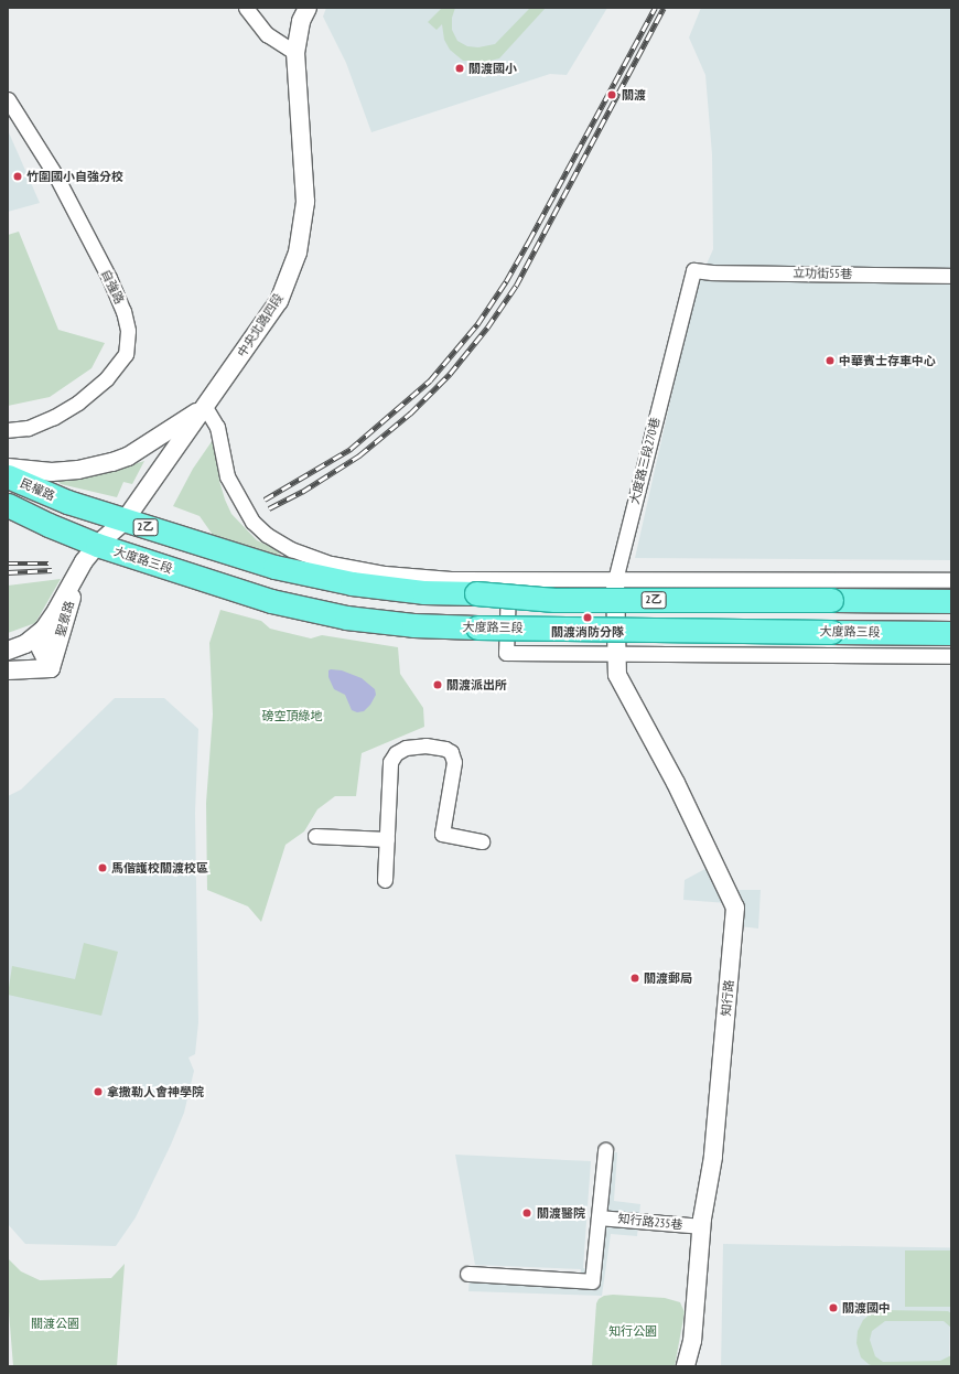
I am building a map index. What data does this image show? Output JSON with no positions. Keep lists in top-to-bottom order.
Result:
{
  "streets": {
    "main road": ["民權路", "2乙", "大度路三段"],
    "street": [
      "立功街55巷",
      "自強路",
      "中央北路四段",
      "大度路三段270巷",
      "聖景路",
      "知行路",
      "知行路235巷"
    ]
  },
  "crossings": [
    ["立功街55巷", "大度路三段270巷"],
    ["中央北路四段", "民權路"],
    ["中央北路四段", "2乙"],
    ["中央北路四段", "大度路三段"],
    ["中央北路四段", "聖景路"],
    ["大度路三段270巷", "大度路三段"],
    ["大度路三段270巷", "知行路"],
    ["民權路", "2乙"],
    ["大度路三段", "知行路"],
    ["知行路", "知行路235巷"]
  ],
  "parks": ["磅空頂綠地", "關渡公園", "知行公園"],
  "places": [
    "關渡國小",
    "關渡",
    "竹圍國小自強分校",
    "中華賓士存車中心",
    "關渡消防分隊",
    "關渡派出所",
    "馬偕護校關渡校區",
    "關渡郵局",
    "拿撒勒人會神學院",
    "關渡醫院",
    "關渡國中"
  ]
}
